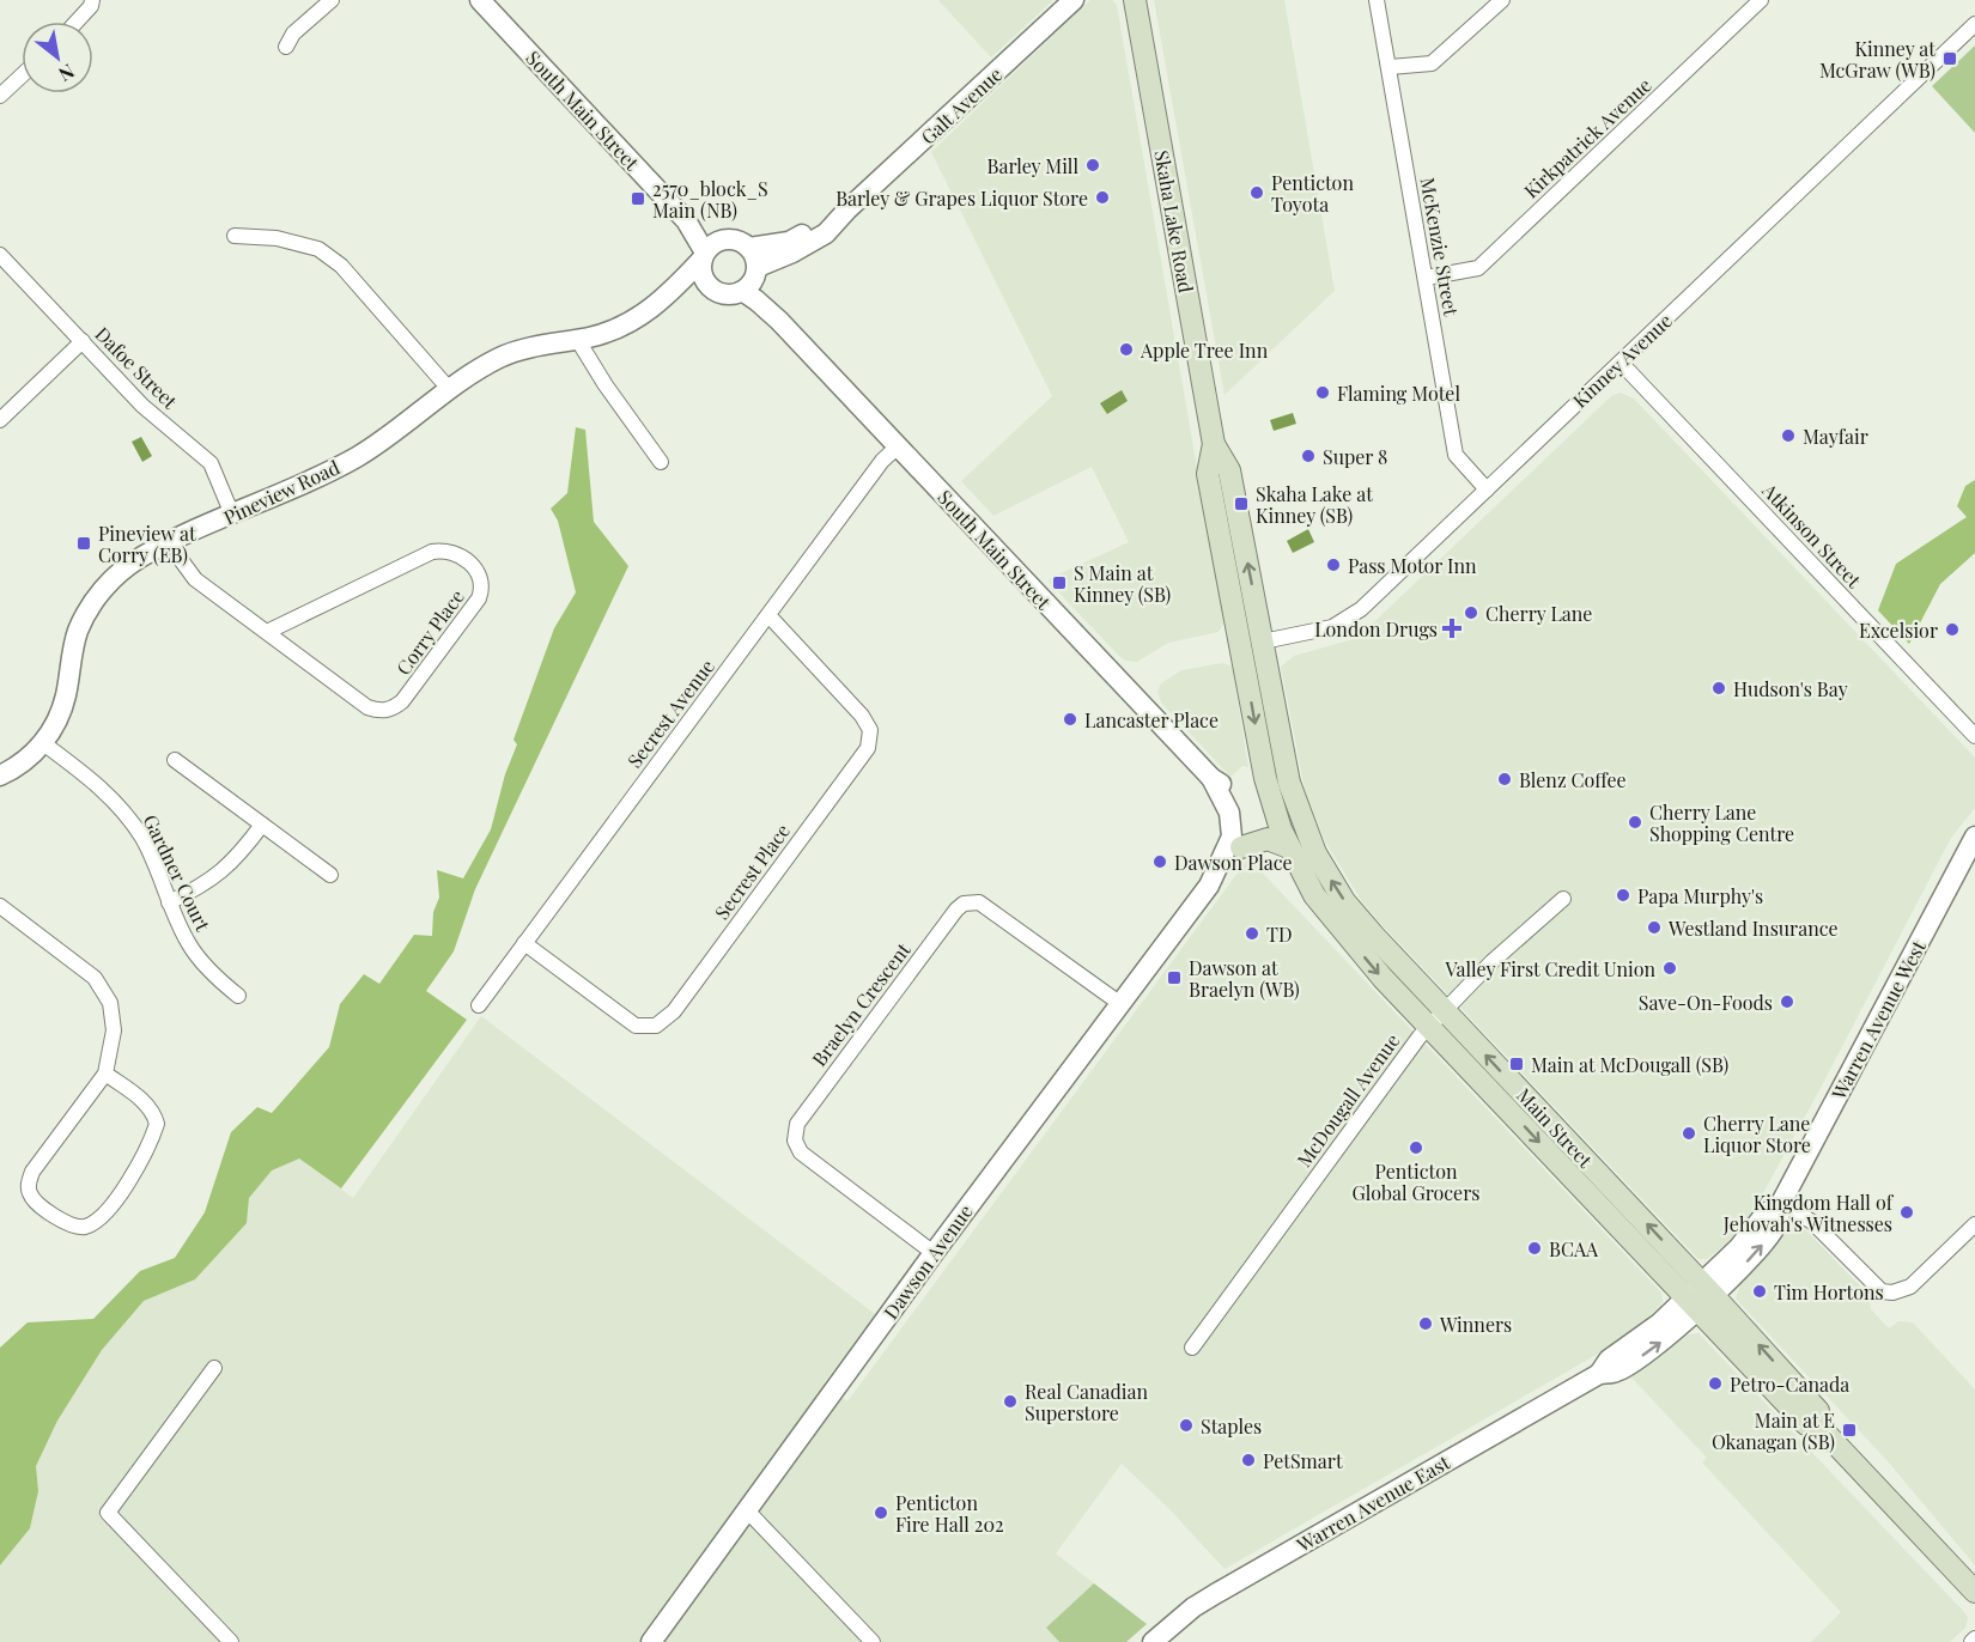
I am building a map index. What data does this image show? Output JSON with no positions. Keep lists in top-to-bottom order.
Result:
{
  "streets": {
    "main road": ["Skaha Lake Road", "Main Street"],
    "street": [
      "Galt Avenue",
      "South Main Street",
      "Kirkpatrick Avenue",
      "McKenzie Street",
      "Kinney Avenue",
      "Dafoe Street",
      "Pineview Road",
      "Atkinson Street",
      "Corry Place",
      "Secrest Avenue",
      "Secrest Place",
      "Gardner Court",
      "Braelyn Crescent",
      "Warren Avenue West",
      "McDougall Avenue",
      "Dawson Avenue",
      "Warren Avenue East"
    ]
  },
  "crossings": [
    ["Galt Avenue", "South Main Street"],
    ["Galt Avenue", "Pineview Road"],
    ["South Main Street", "Pineview Road"],
    ["South Main Street", "Secrest Avenue"],
    ["South Main Street", "Dawson Avenue"],
    ["Kirkpatrick Avenue", "McKenzie Street"],
    ["Skaha Lake Road", "Kinney Avenue"],
    ["Skaha Lake Road", "Main Street"],
    ["McKenzie Street", "Kinney Avenue"],
    ["Kinney Avenue", "Atkinson Street"],
    ["Dafoe Street", "Pineview Road"],
    ["Pineview Road", "Corry Place"],
    ["Pineview Road", "Gardner Court"],
    ["Secrest Avenue", "Secrest Place"],
    ["Braelyn Crescent", "Dawson Avenue"],
    ["Warren Avenue West", "Main Street"],
    ["Warren Avenue West", "Warren Avenue East"],
    ["McDougall Avenue", "Main Street"],
    ["Main Street", "Warren Avenue East"]
  ],
  "places": {
    "transit": [
      "Kinney at McGraw (WB)",
      "2570_block_S Main (NB)",
      "Skaha Lake at Kinney (SB)",
      "Pineview at Corry (EB)",
      "S Main at Kinney (SB)",
      "Dawson at Braelyn (WB)",
      "Main at McDougall (SB)",
      "Main at E Okanagan (SB)"
    ],
    "other": [
      "Barley Mill",
      "Penticton Toyota",
      "Barley & Grapes Liquor Store",
      "Apple Tree Inn",
      "Flaming Motel",
      "Mayfair",
      "Super 8",
      "Pass Motor Inn",
      "Cherry Lane",
      "Excelsior",
      "Hudson's Bay",
      "Lancaster Place",
      "Blenz Coffee",
      "Cherry Lane Shopping Centre",
      "Dawson Place",
      "Papa Murphy's",
      "Westland Insurance",
      "TD",
      "Valley First Credit Union",
      "Save-On-Foods",
      "Cherry Lane Liquor Store",
      "Penticton Global Grocers",
      "Kingdom Hall of Jehovah's Witnesses",
      "BCAA",
      "Tim Hortons",
      "Winners",
      "Petro-Canada",
      "Real Canadian Superstore",
      "Staples",
      "PetSmart",
      "Penticton Fire Hall 202"
    ],
    "health": ["London Drugs"]
  },
  "north": "bottom right"
}
